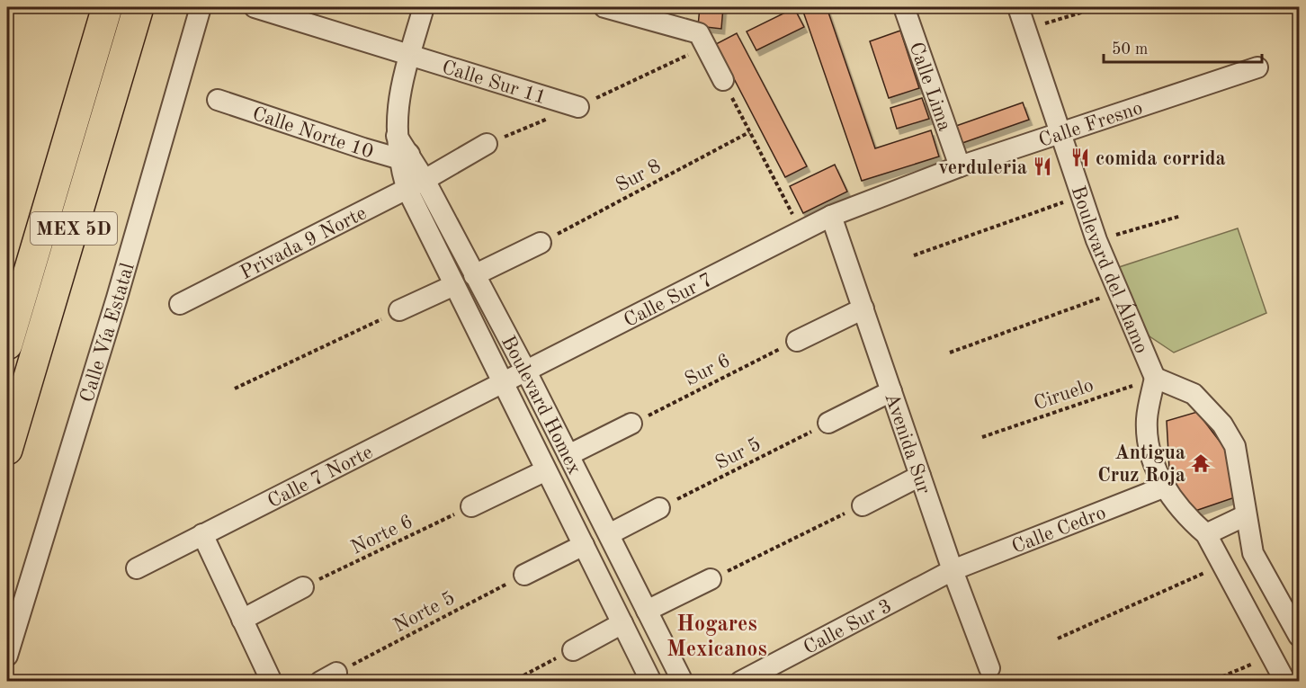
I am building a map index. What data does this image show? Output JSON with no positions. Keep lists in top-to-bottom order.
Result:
{
  "streets": {
    "highway": ["MEX 5D"],
    "street": [
      "Calle Sur 11",
      "Calle Lima",
      "Calle Fresno",
      "Calle Norte 10",
      "Privada 9 Norte",
      "Boulevard del Álamo",
      "Calle Sur 7",
      "Calle Vía Estatal",
      "Boulevard Homex",
      "Avenida Sur",
      "Calle 7 Norte",
      "Calle Cedro",
      "Calle Sur 3"
    ],
    "path": [
      "Sur 8",
      "Sur 6",
      "Ciruelo",
      "Sur 5",
      "Norte 6",
      "Norte 5"
    ]
  },
  "crossings": [
    ["Calle Sur 11", "Boulevard Homex"],
    ["Calle Lima", "Calle Fresno"],
    ["Calle Fresno", "Boulevard del Álamo"],
    ["Calle Fresno", "Calle Sur 7"],
    ["Calle Fresno", "Avenida Sur"],
    ["Calle Norte 10", "Boulevard Homex"],
    ["Privada 9 Norte", "Boulevard Homex"],
    ["Boulevard del Álamo", "Ciruelo"],
    ["Calle Sur 7", "Boulevard Homex"],
    ["Calle Sur 7", "Avenida Sur"],
    ["Calle Sur 7", "Calle 7 Norte"],
    ["Boulevard Homex", "Calle 7 Norte"],
    ["Avenida Sur", "Calle Cedro"],
    ["Avenida Sur", "Calle Sur 3"],
    ["Calle Cedro", "Calle Sur 3"]
  ],
  "districts": ["Hogares Mexicanos"],
  "places": {
    "restaurant": ["comida corrida", "verduleria"],
    "temple": ["Antigua Cruz Roja"]
  },
  "scale_bar": "50 m"
}
